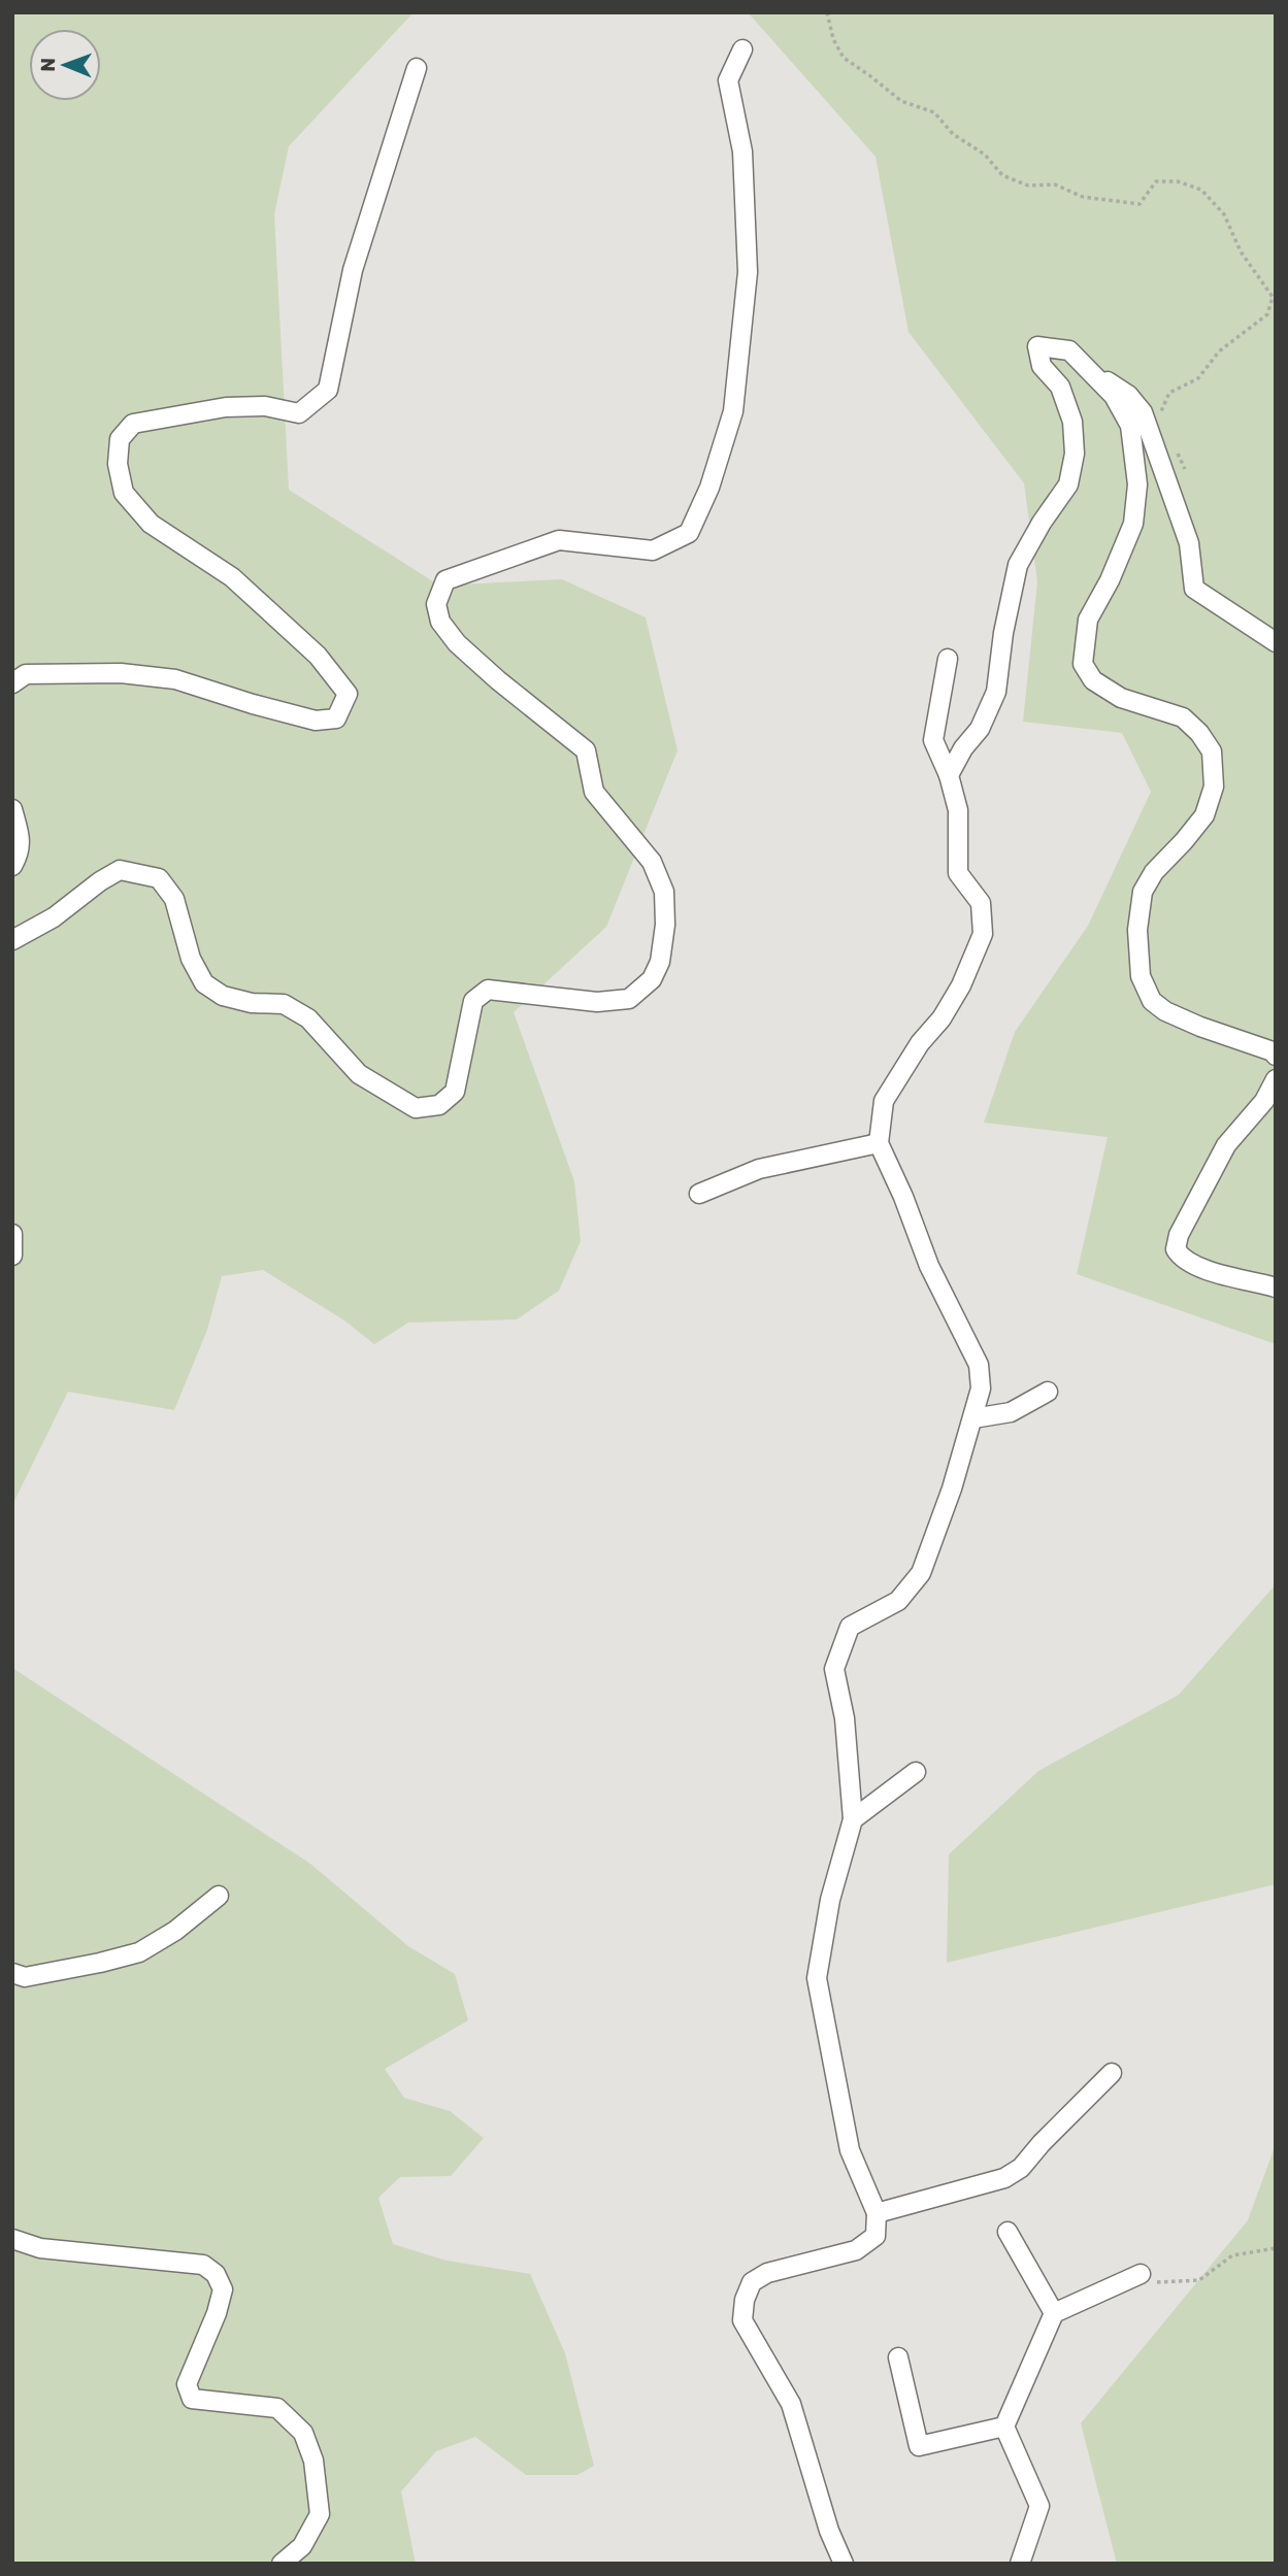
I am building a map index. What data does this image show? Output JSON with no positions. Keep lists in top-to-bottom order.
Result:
{
  "north": "left"
}
